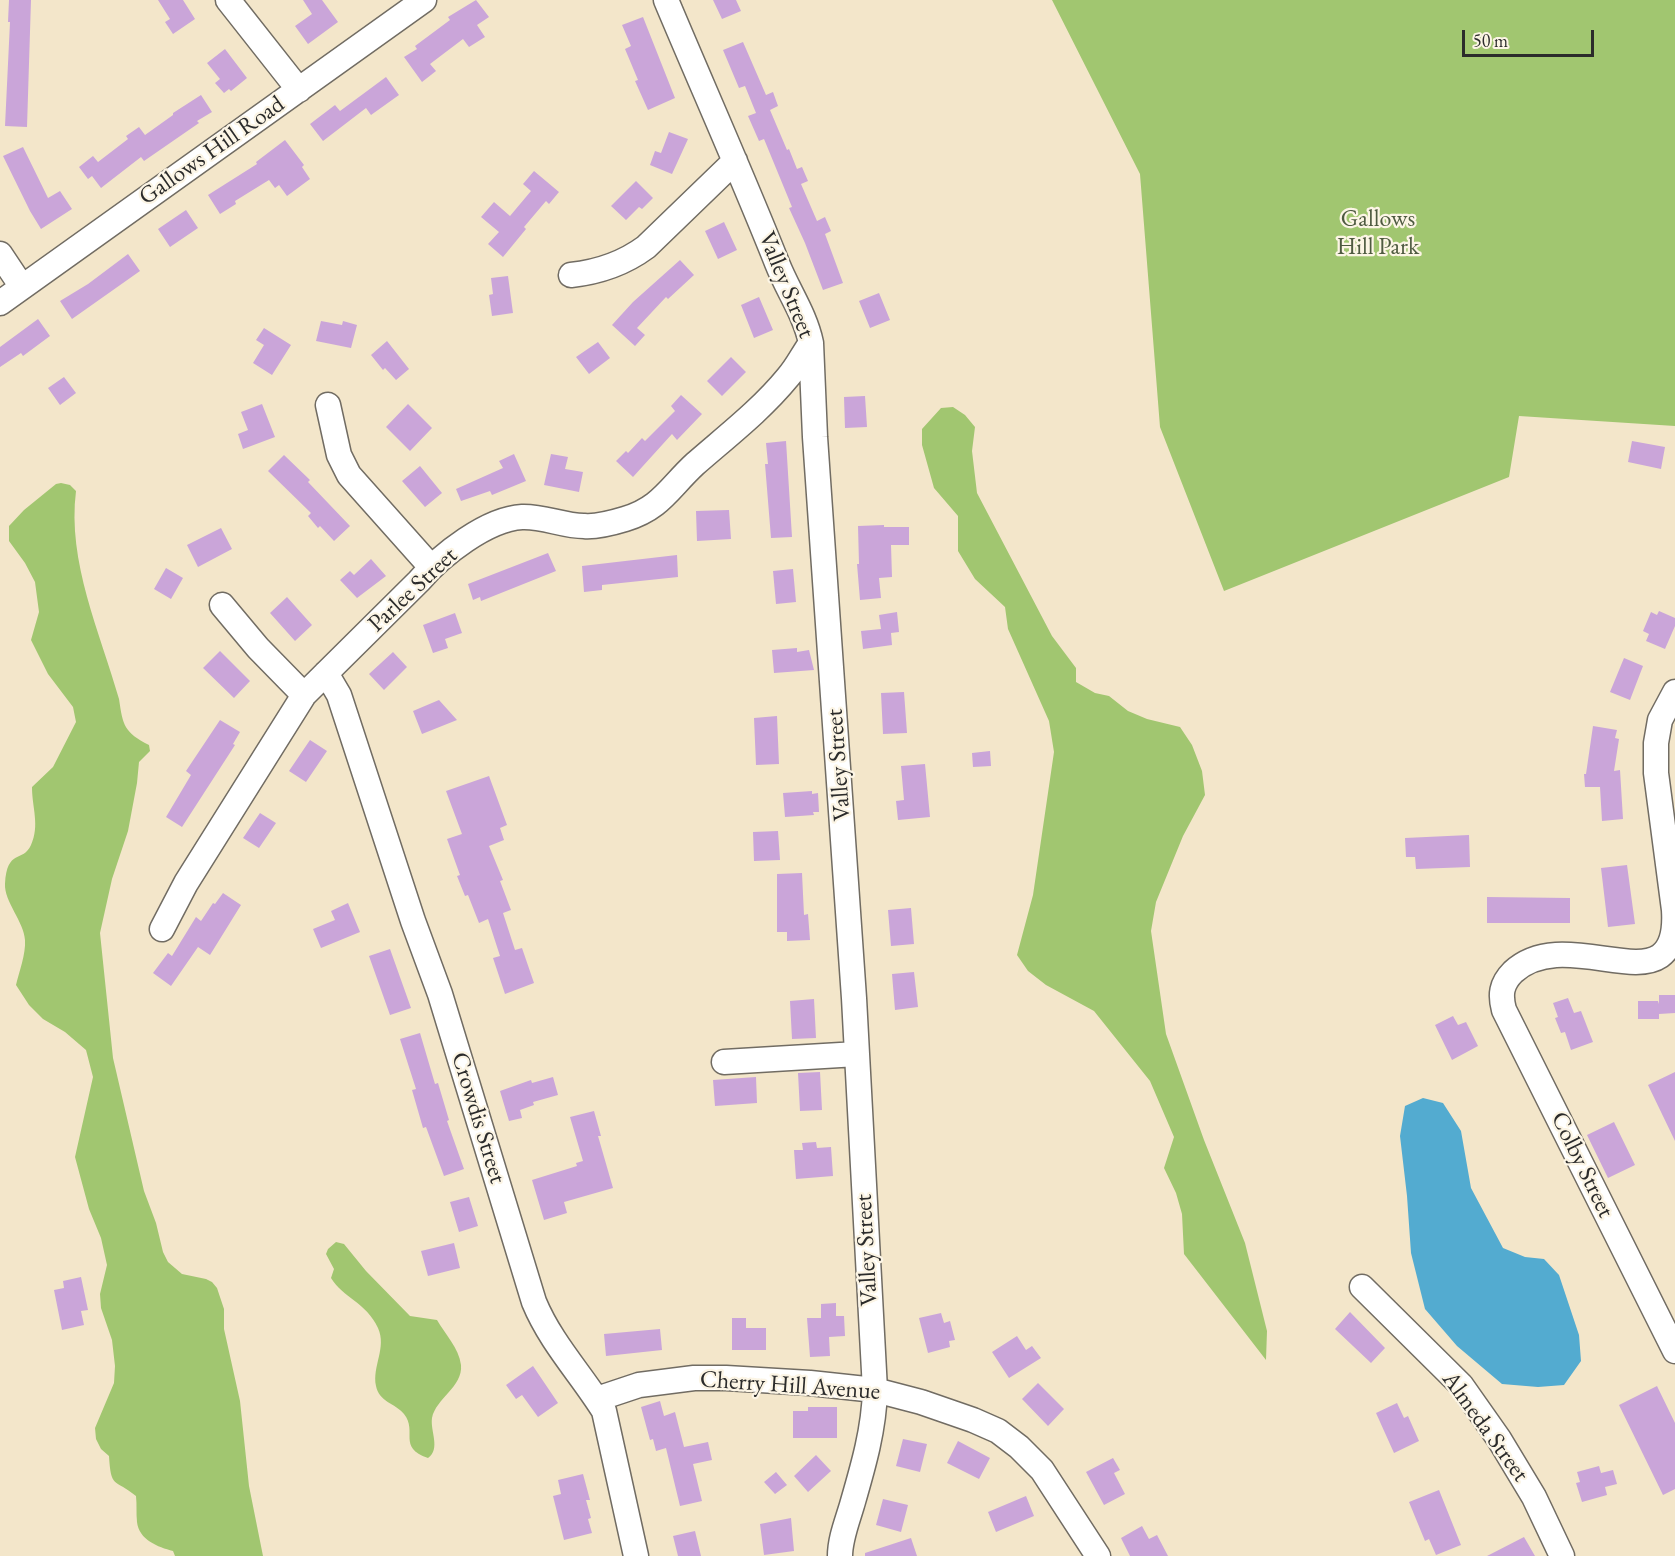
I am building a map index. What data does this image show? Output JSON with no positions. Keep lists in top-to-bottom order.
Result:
{
  "streets": {
    "street": [
      "Gallows Hill Road",
      "Valley Street",
      "Parlee Street",
      "Crowdis Street",
      "Colby Street",
      "Cherry Hill Avenue",
      "Almeda Street"
    ]
  },
  "crossings": [
    ["Valley Street", "Parlee Street"],
    ["Valley Street", "Cherry Hill Avenue"],
    ["Parlee Street", "Crowdis Street"],
    ["Crowdis Street", "Cherry Hill Avenue"]
  ],
  "parks": ["Gallows Hill Park"],
  "scale_bar": "50 m"
}
